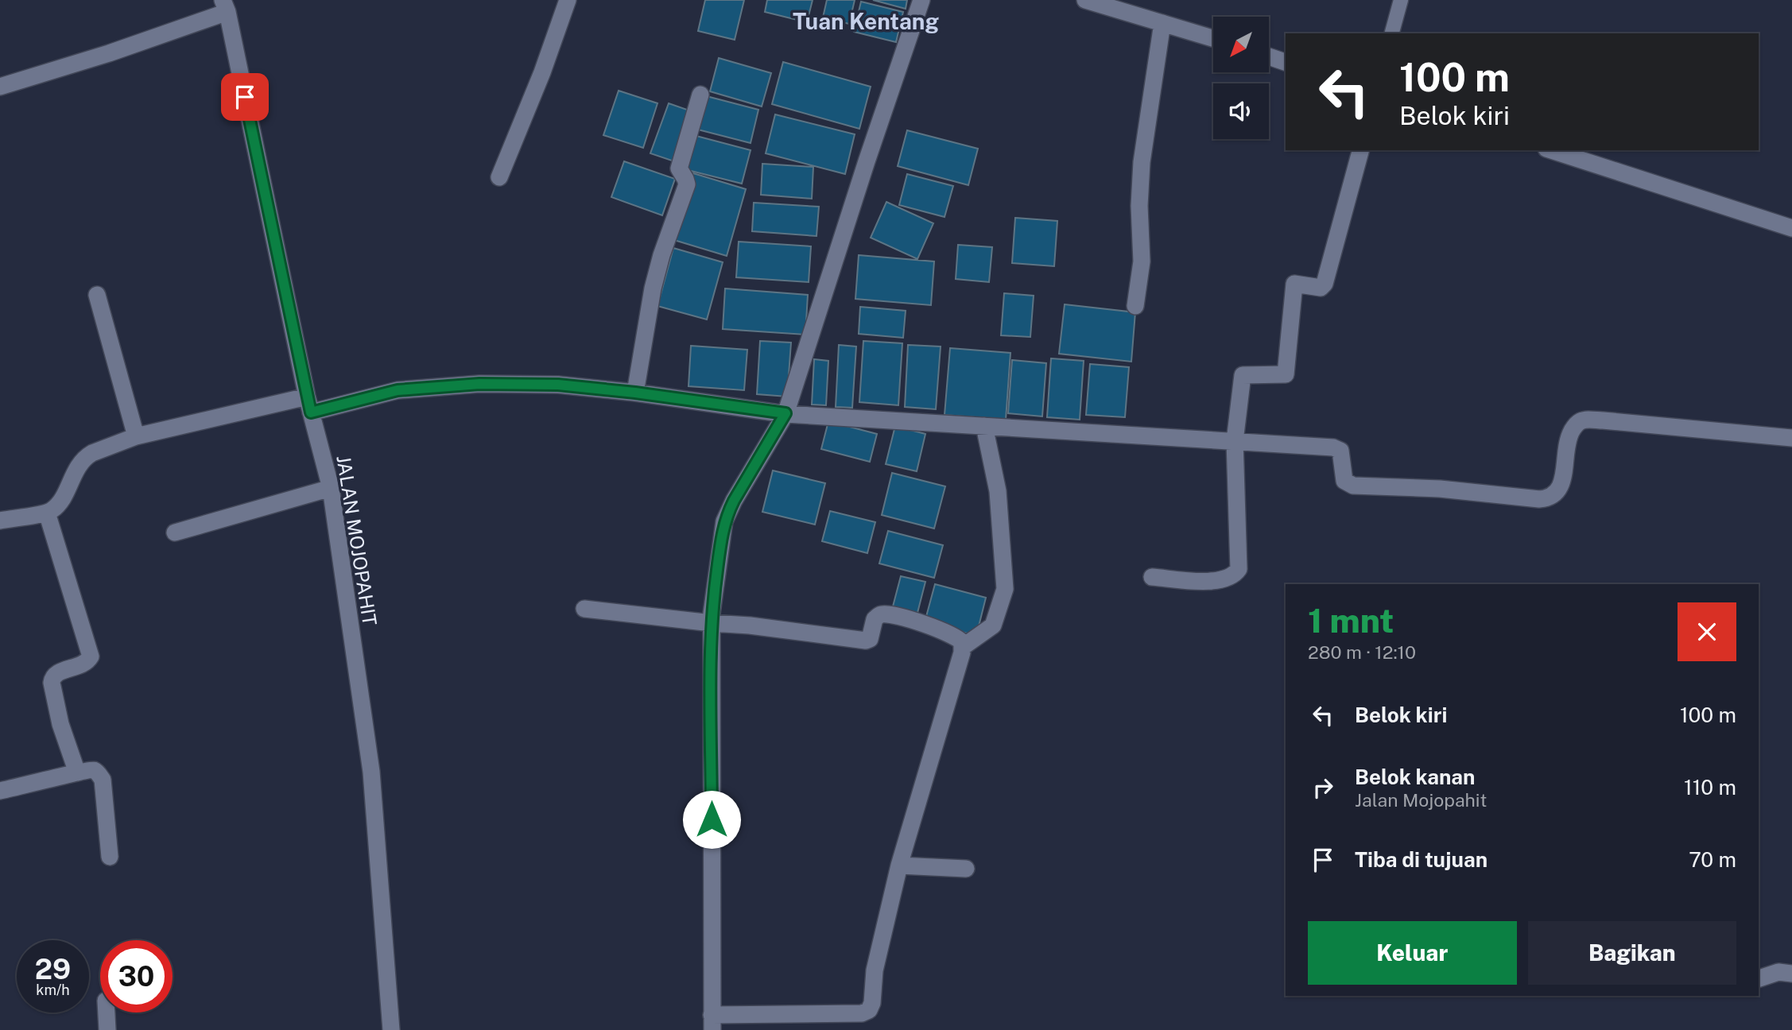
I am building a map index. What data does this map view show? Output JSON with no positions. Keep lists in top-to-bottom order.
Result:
{
  "streets": {
    "street": ["JALAN MOJOPAHIT"]
  },
  "districts": ["Tuan Kentang"],
  "north": "bottom left",
  "page": {
    "turn": ["100 m", "Belok kiri"],
    "heading": ["1 mnt", "280 m · 12:10"],
    "list": [
      {
        "name": "Belok kiri",
        "value": "100 m"
      },
      {
        "name": "Belok kanan",
        "note": "Jalan Mojopahit",
        "value": "110 m"
      },
      {
        "name": "Tiba di tujuan",
        "value": "70 m"
      }
    ],
    "buttons": ["Keluar", "Bagikan"],
    "speed": "29 km/h",
    "limit": "30"
  }
}
